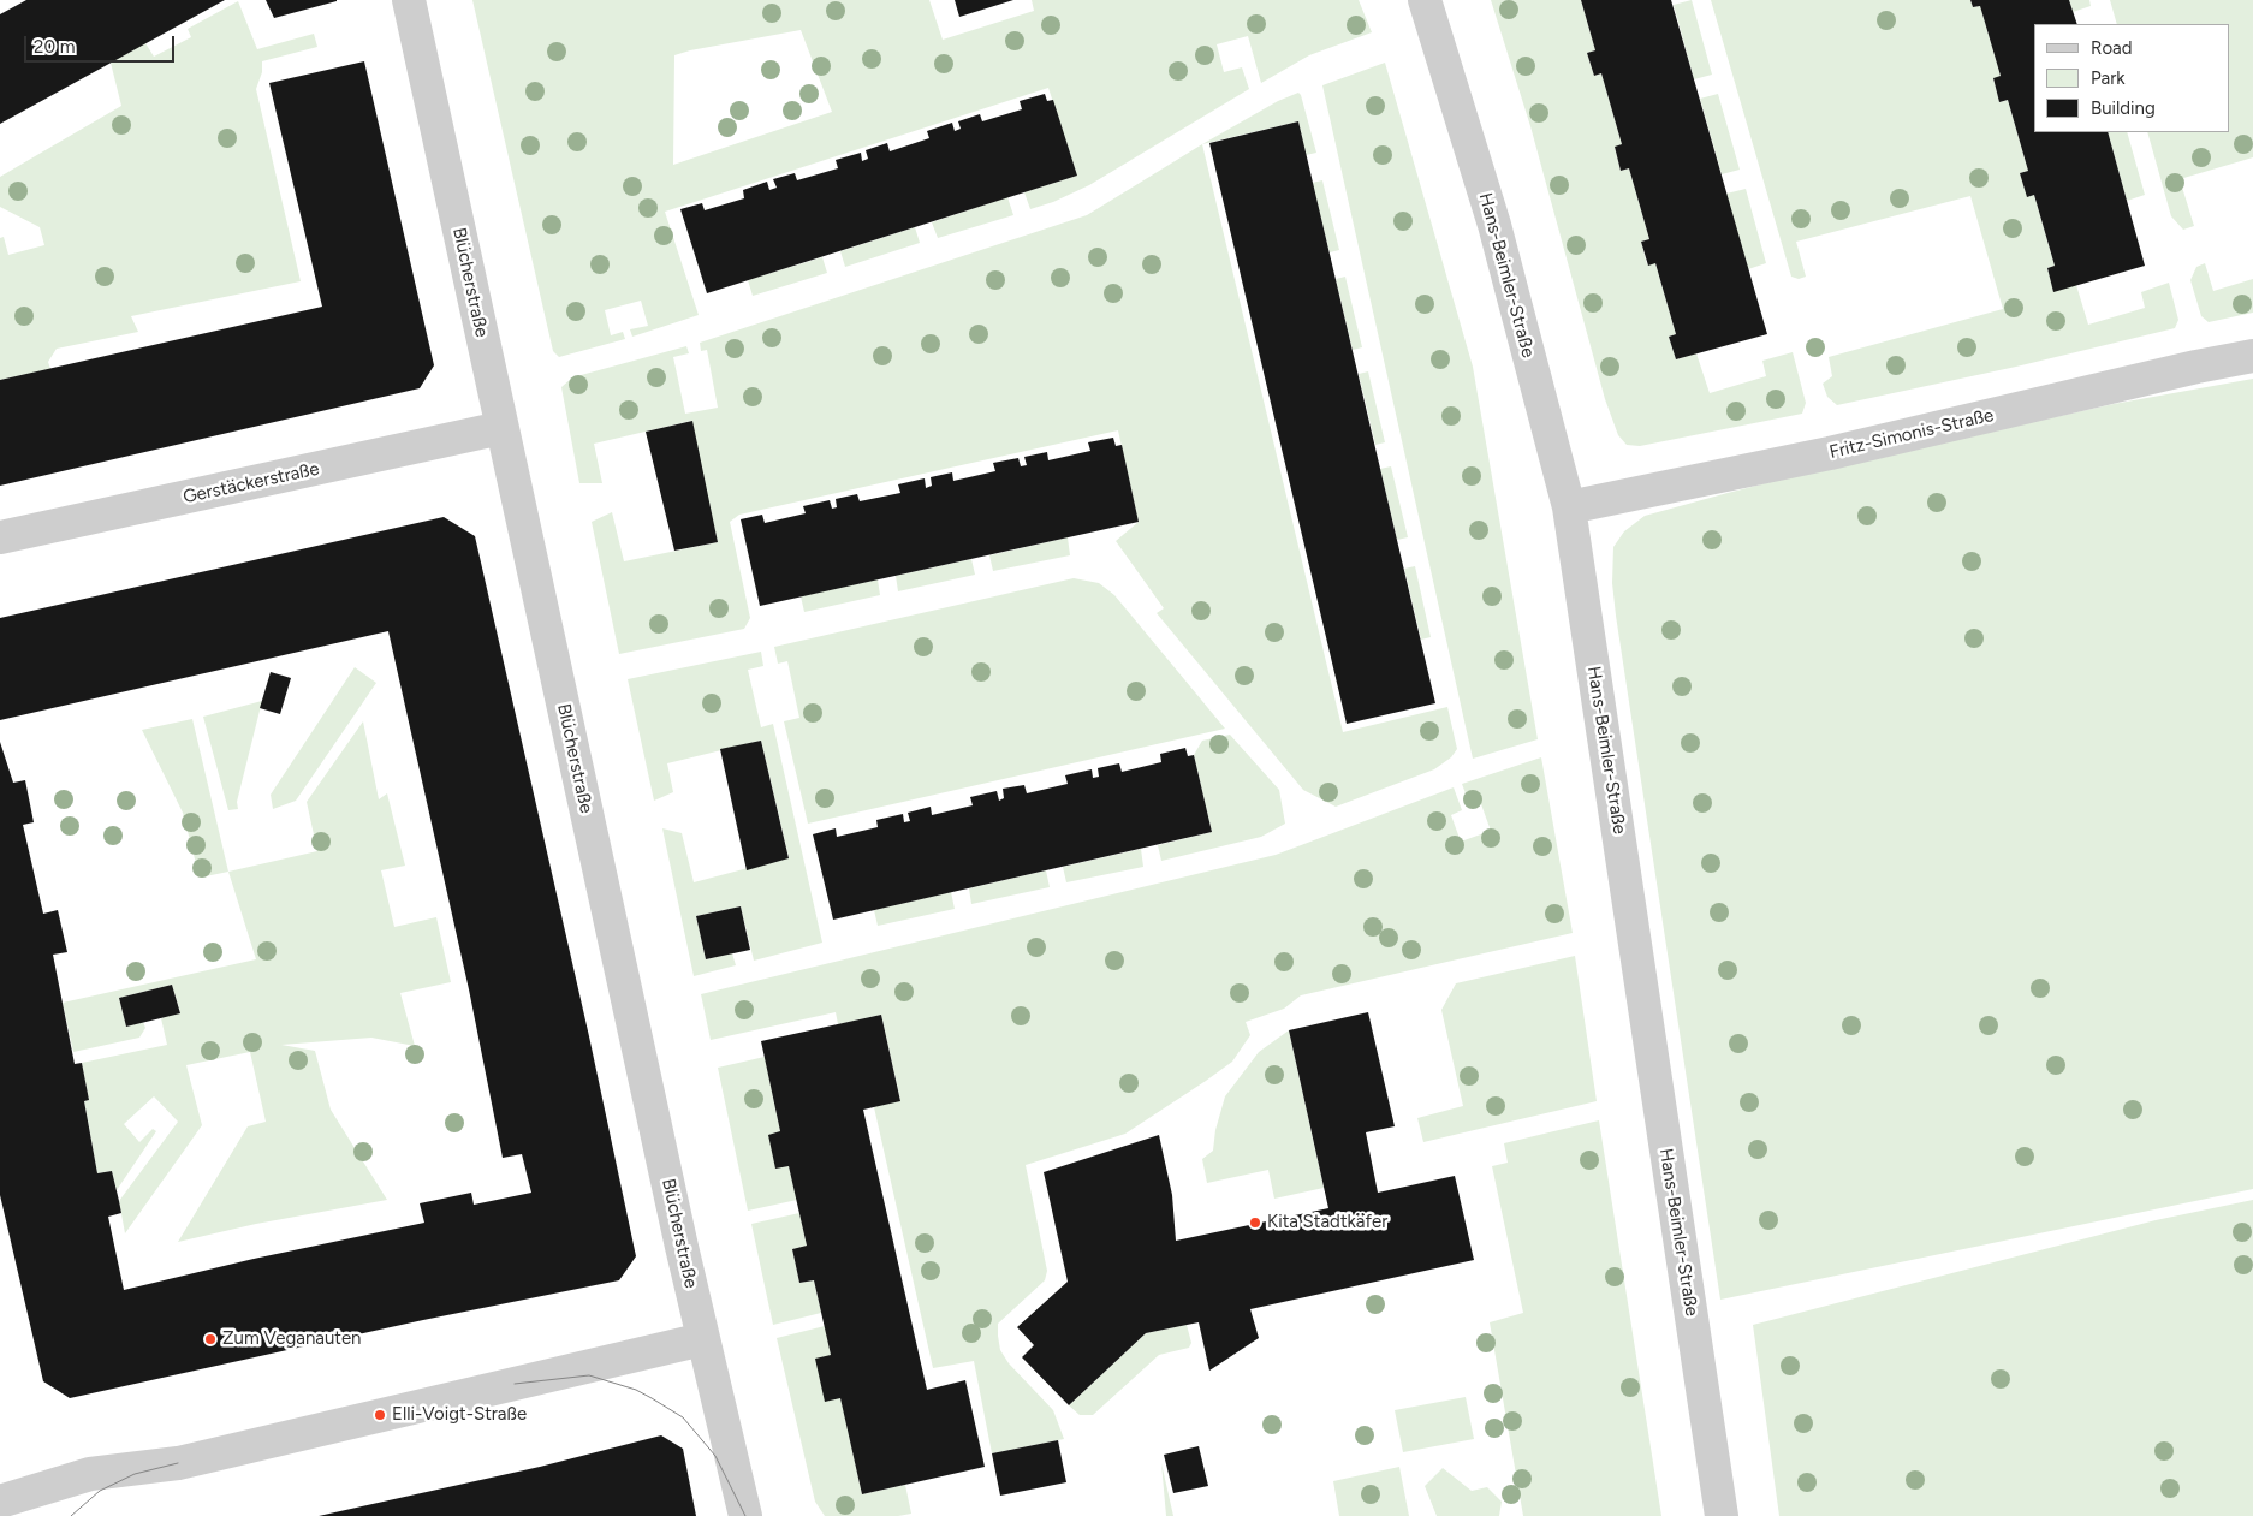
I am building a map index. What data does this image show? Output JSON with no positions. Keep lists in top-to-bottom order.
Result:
{
  "streets": {
    "street": [
      "Hans-Beimler-Straße",
      "Blücherstraße",
      "Fritz-Simonis-Straße",
      "Gerstäckerstraße"
    ]
  },
  "crossings": [
    ["Hans-Beimler-Straße", "Fritz-Simonis-Straße"],
    ["Blücherstraße", "Gerstäckerstraße"]
  ],
  "places": ["Kita Stadtkäfer", "Zum Veganauten", "Elli-Voigt-Straße"],
  "legend": ["Road", "Park", "Building"],
  "scale_bar": "20 m"
}
